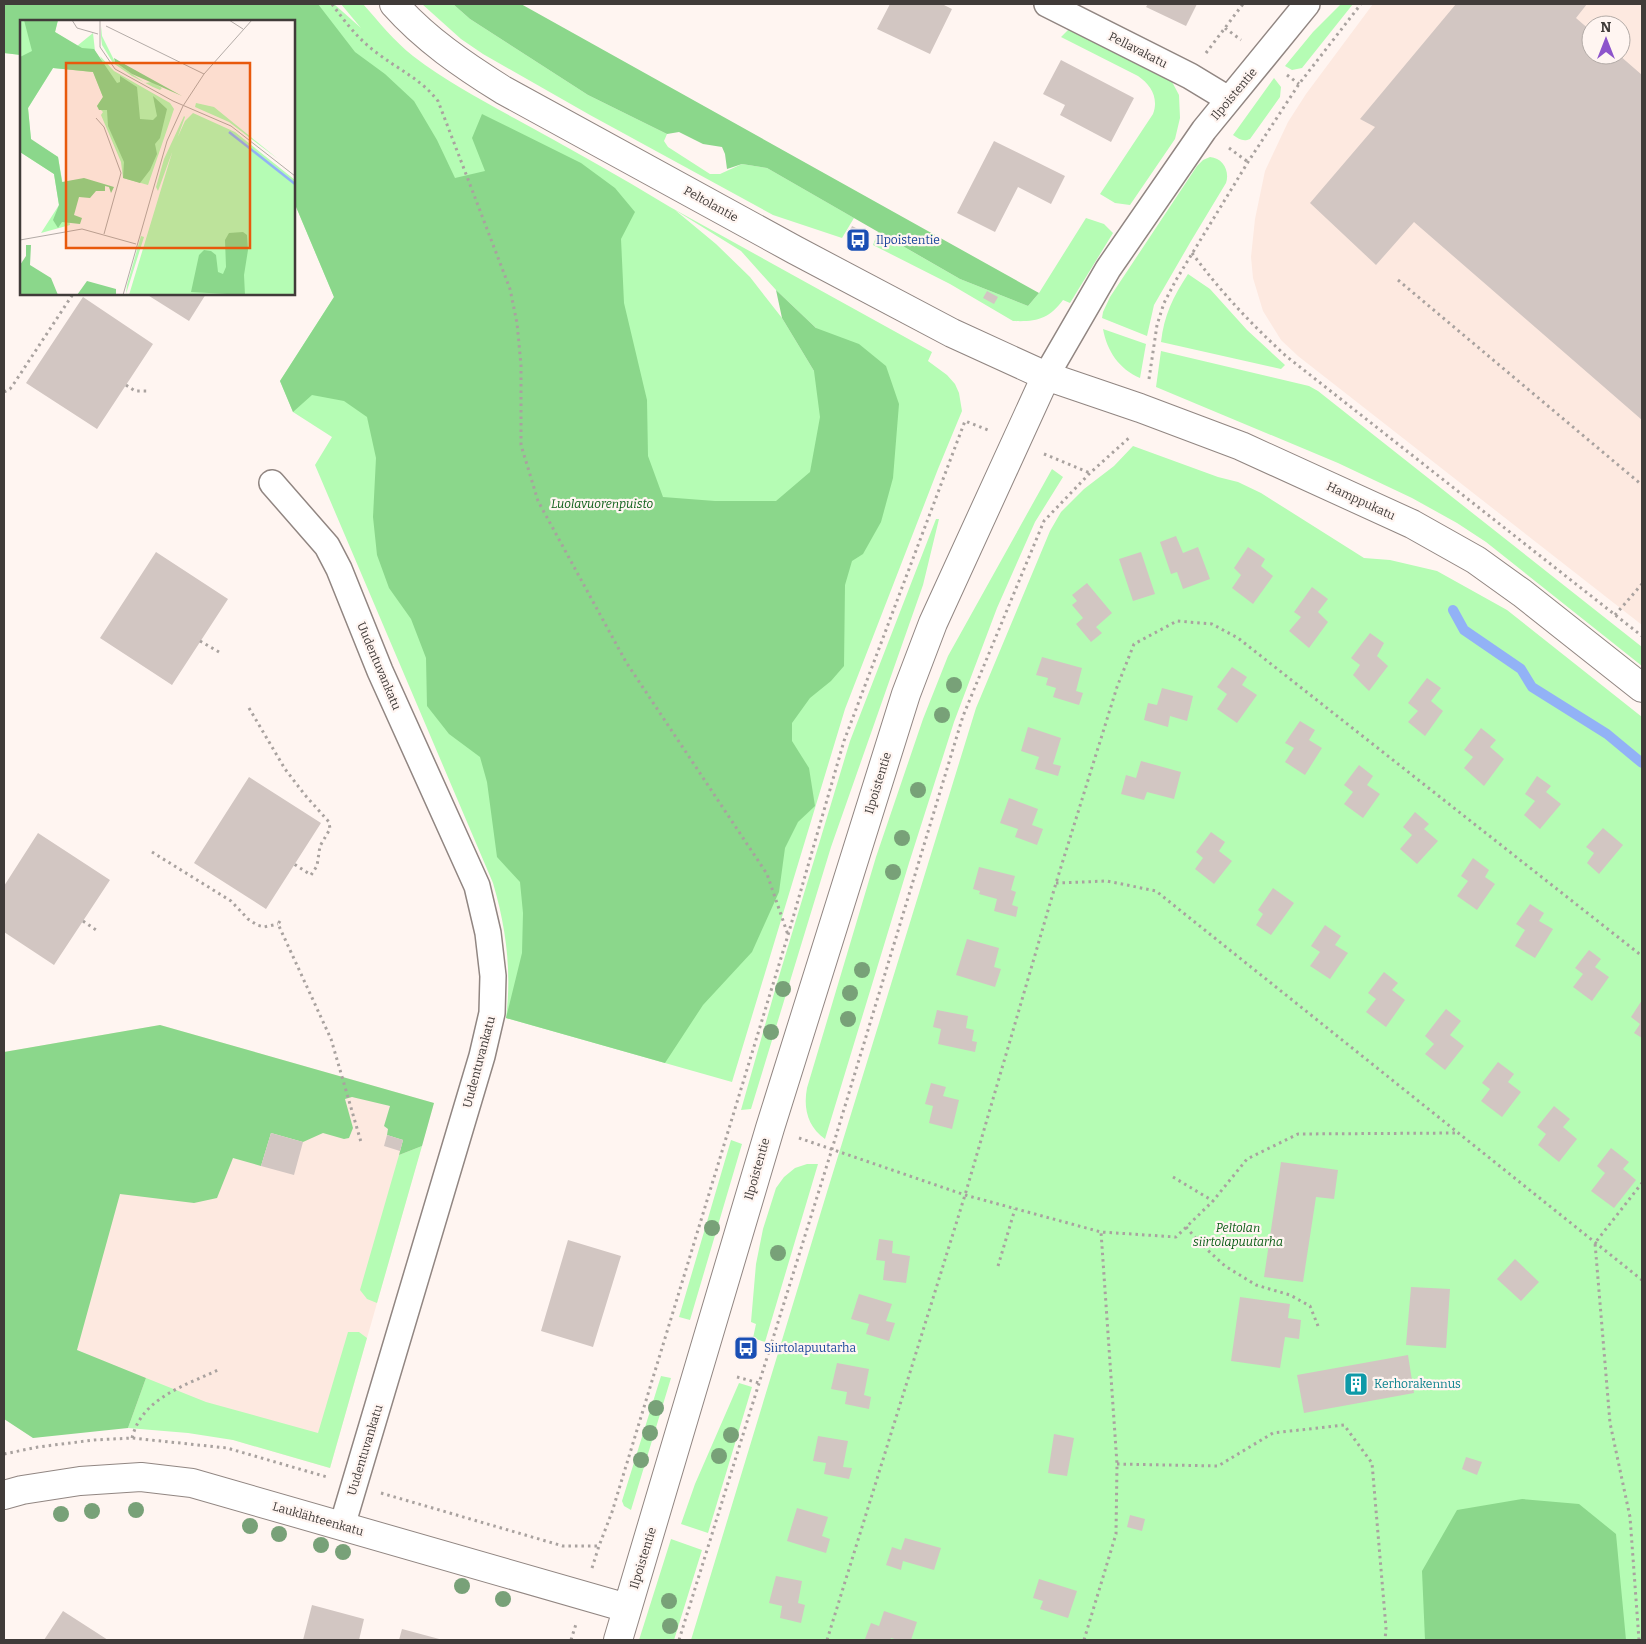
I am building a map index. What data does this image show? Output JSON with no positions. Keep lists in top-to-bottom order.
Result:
{
  "streets": {
    "street": [
      "Pellavakatu",
      "Ilpoistentie",
      "Peltolantie",
      "Hamppukatu",
      "Uudentuvankatu",
      "Lauklähteenkatu"
    ]
  },
  "crossings": [
    ["Pellavakatu", "Ilpoistentie"],
    ["Ilpoistentie", "Peltolantie"],
    ["Ilpoistentie", "Hamppukatu"],
    ["Ilpoistentie", "Lauklähteenkatu"],
    ["Peltolantie", "Hamppukatu"],
    ["Uudentuvankatu", "Lauklähteenkatu"]
  ],
  "parks": ["Luolavuorenpuisto", "Peltolan siirtolapuutarha"],
  "places": {
    "bus stop": ["Ilpoistentie", "Siirtolapuutarha"],
    "building": ["Kerhorakennus"]
  },
  "north": "top"
}
